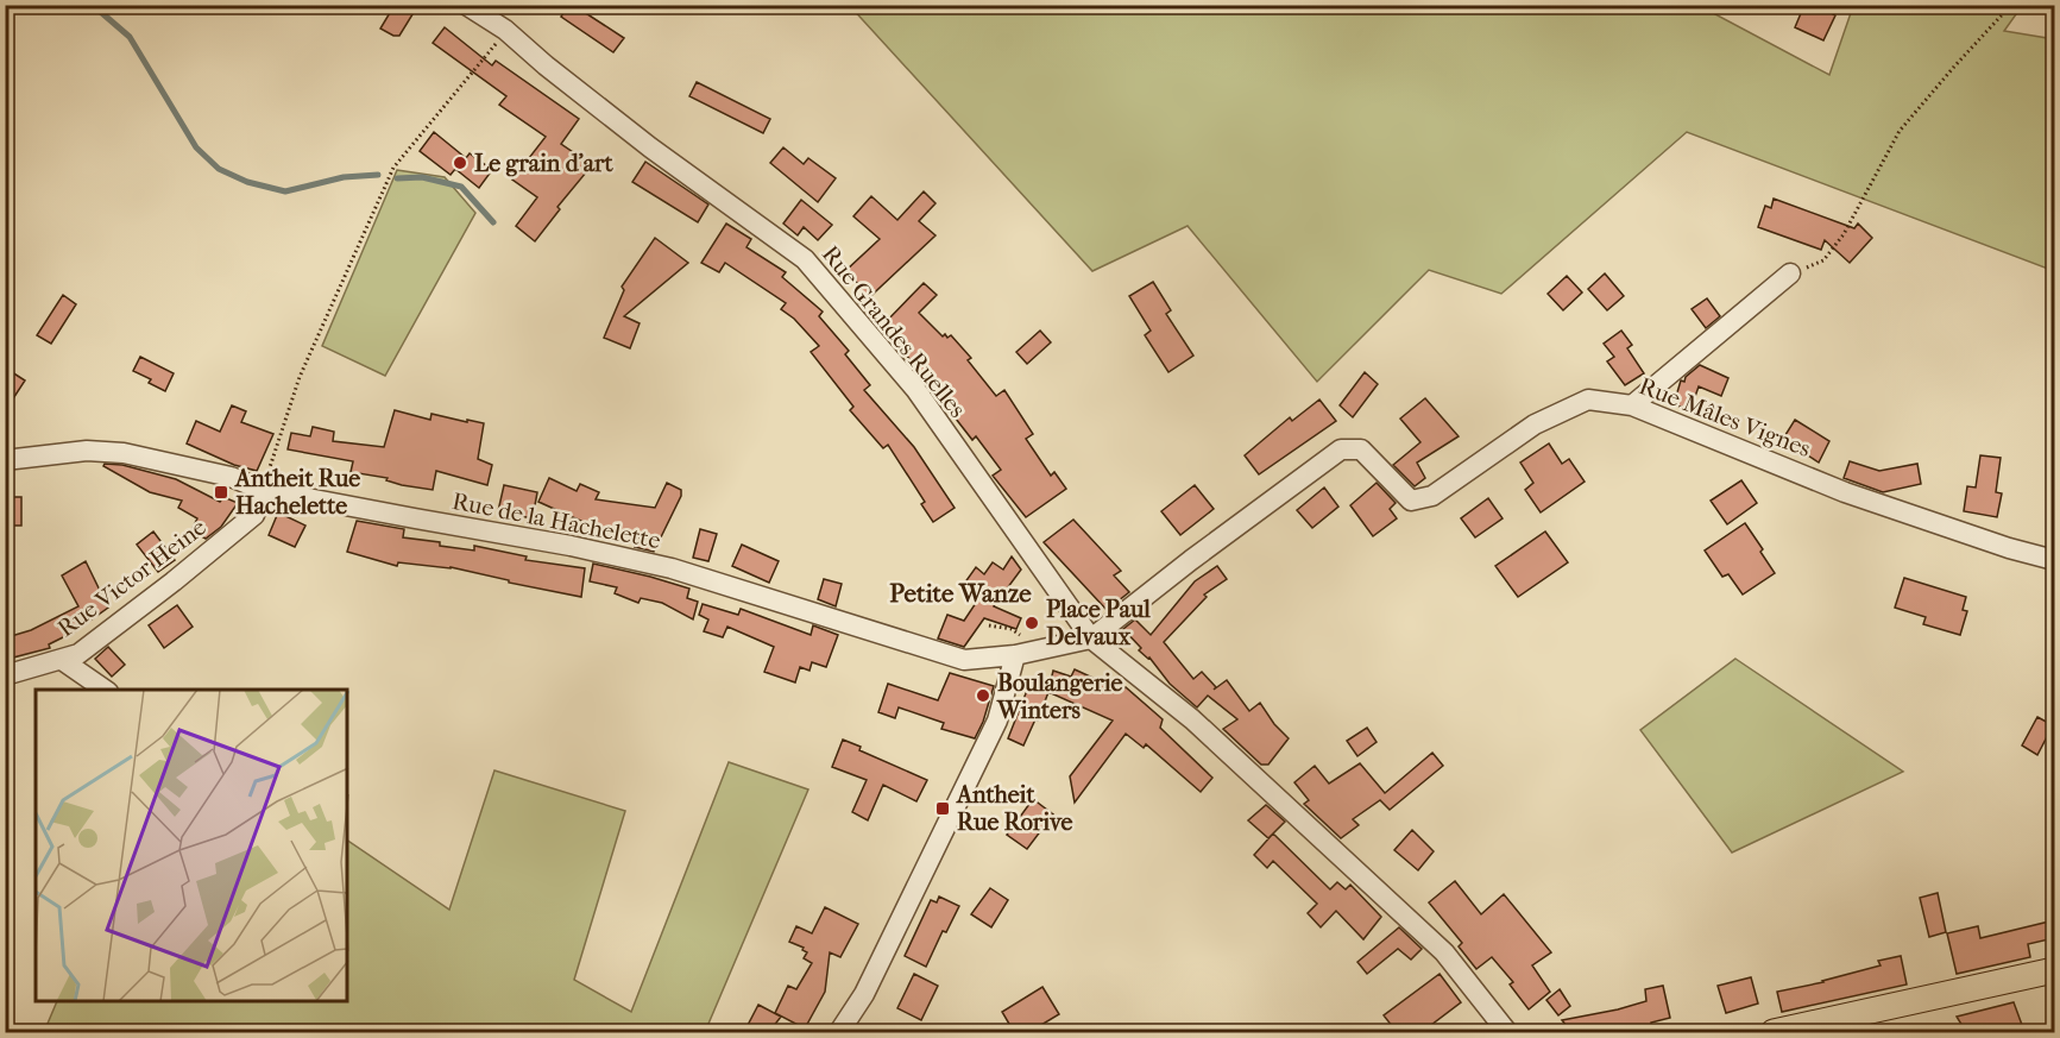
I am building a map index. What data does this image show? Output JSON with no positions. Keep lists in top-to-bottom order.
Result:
{
  "streets": {
    "street": [
      "Rue Grandes Ruelles",
      "Rue Mâles Vignes",
      "Rue de la Hachelette",
      "Rue Victor Heine"
    ]
  },
  "crossings": [
    ["Rue Grandes Ruelles", "Rue Mâles Vignes"],
    ["Rue Grandes Ruelles", "Rue de la Hachelette"],
    ["Rue Mâles Vignes", "Rue de la Hachelette"],
    ["Rue de la Hachelette", "Rue Victor Heine"]
  ],
  "districts": ["Petite Wanze"],
  "places": {
    "other": ["Le grain d'art", "Place Paul Delvaux", "Boulangerie Winters"],
    "transit": ["Antheit Rue Hachelette", "Antheit Rue Rorive"]
  }
}
